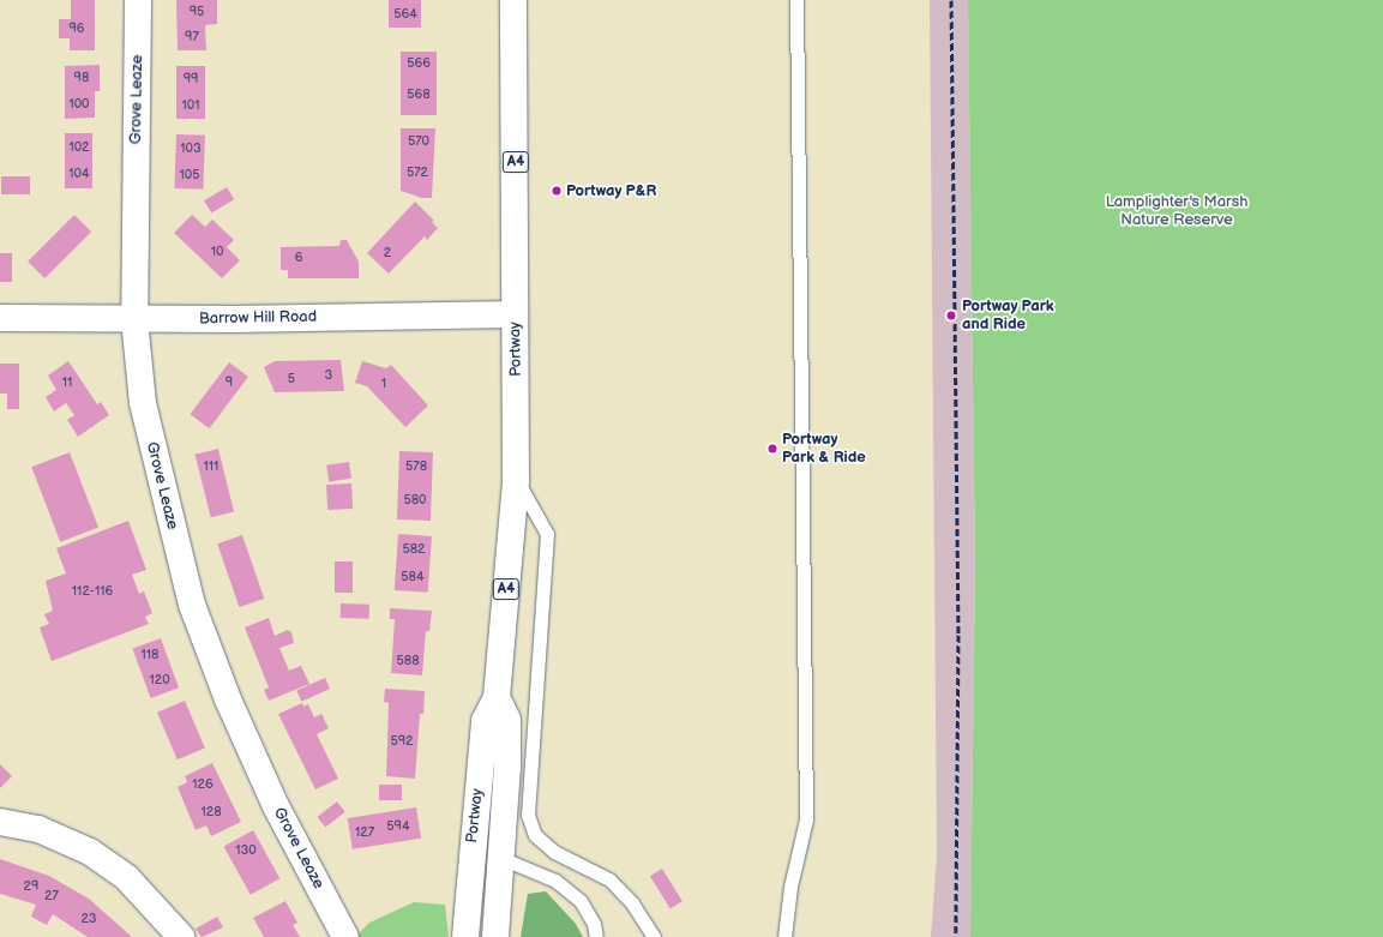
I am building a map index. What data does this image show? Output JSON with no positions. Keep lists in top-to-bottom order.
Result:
{
  "streets": {
    "main road": [
      "Grove Leaze",
      "A4",
      "Barrow Hill Road",
      "Portway"
    ]
  },
  "crossings": [
    ["Grove Leaze", "Barrow Hill Road"],
    ["Barrow Hill Road", "Portway"]
  ],
  "parks": ["Lamplighter's Marsh Nature Reserve"],
  "places": ["Portway P&R", "Portway Park and Ride", "Portway Park & Ride"],
  "house_numbers": [
    "95",
    "564",
    "96",
    "97",
    "566",
    "98",
    "99",
    "568",
    "100",
    "101",
    "570",
    "102",
    "103",
    "572",
    "104",
    "105",
    "10",
    "2",
    "6",
    "3",
    "5",
    "11",
    "9",
    "1",
    "111",
    "578",
    "580",
    "582",
    "584",
    "112-116",
    "118",
    "588",
    "120",
    "592",
    "126",
    "128",
    "594",
    "127",
    "130",
    "29",
    "27",
    "23"
  ]
}
